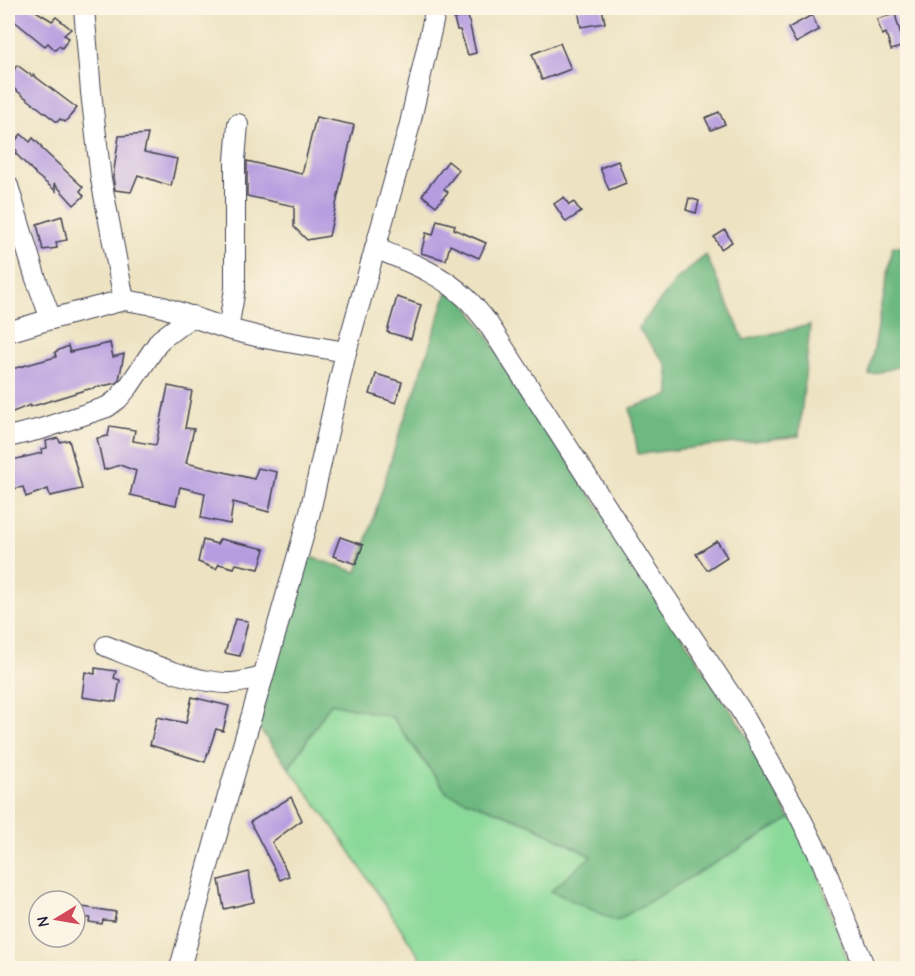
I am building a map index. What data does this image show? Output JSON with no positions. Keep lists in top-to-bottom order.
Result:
{
  "north": "left"
}
